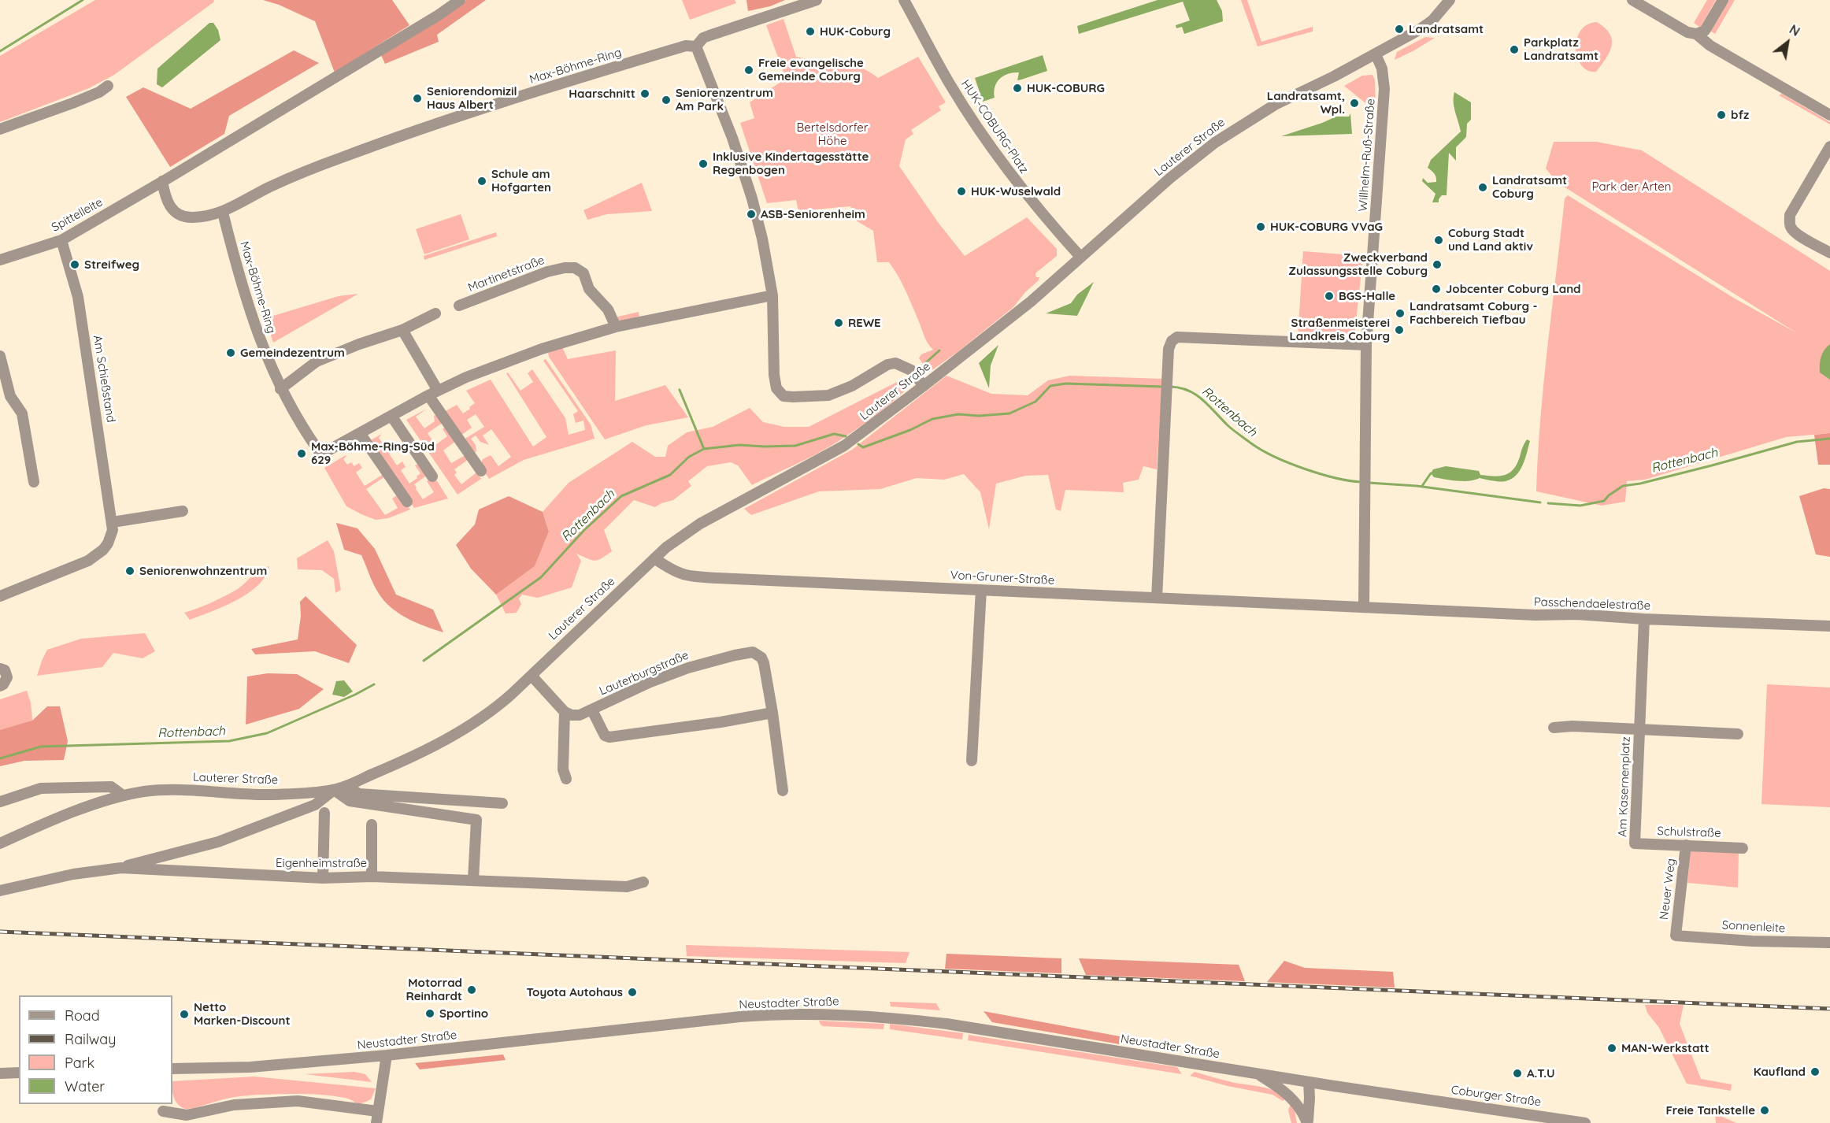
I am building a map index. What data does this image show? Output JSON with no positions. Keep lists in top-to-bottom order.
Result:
{
  "streets": {
    "street": [
      "Max-Böhme-Ring",
      "HUK-COBURG-Platz",
      "Lauterer Straße",
      "Willhelm-Ruß-Straße",
      "Spittelleite",
      "Martinetstraße",
      "Am Schießstand",
      "Von-Gruner-Straße",
      "Passchendaelestraße",
      "Lauterburgstraße",
      "Am Kasernenplatz",
      "Schulstraße",
      "Eigenheimstraße",
      "Neuer Weg",
      "Sonnenleite",
      "Neustadter Straße",
      "Coburger Straße"
    ]
  },
  "crossings": [
    ["Max-Böhme-Ring", "Spittelleite"],
    ["Max-Böhme-Ring", "Martinetstraße"],
    ["HUK-COBURG-Platz", "Lauterer Straße"],
    ["Lauterer Straße", "Willhelm-Ruß-Straße"],
    ["Lauterer Straße", "Von-Gruner-Straße"],
    ["Willhelm-Ruß-Straße", "Von-Gruner-Straße"],
    ["Willhelm-Ruß-Straße", "Passchendaelestraße"],
    ["Spittelleite", "Am Schießstand"],
    ["Von-Gruner-Straße", "Passchendaelestraße"],
    ["Passchendaelestraße", "Am Kasernenplatz"],
    ["Am Kasernenplatz", "Schulstraße"],
    ["Schulstraße", "Neuer Weg"],
    ["Neuer Weg", "Sonnenleite"],
    ["Neustadter Straße", "Coburger Straße"]
  ],
  "water": ["Rottenbach"],
  "parks": ["Bertelsdorfer Höhe", "Park der Arten"],
  "places": [
    "Landratsamt",
    "HUK-Coburg",
    "Parkplatz Landratsamt",
    "Freie evangelische Gemeinde Coburg",
    "HUK-COBURG",
    "Haarschnitt",
    "Seniorendomizil Haus Albert",
    "Seniorenzentrum Am Park",
    "Landratsamt, Wpl.",
    "bfz",
    "Inklusive Kindertagesstätte Regenbogen",
    "Schule am Hofgarten",
    "Landratsamt Coburg",
    "HUK-Wuselwald",
    "ASB-Seniorenheim",
    "HUK-COBURG VVaG",
    "Coburg Stadt und Land aktiv",
    "Streifweg",
    "Zweckverband Zulassungsstelle Coburg",
    "Jobcenter Coburg Land",
    "BGS-Halle",
    "Landratsamt Coburg - Fachbereich Tiefbau",
    "REWE",
    "Straßenmeisterei Landkreis Coburg",
    "Gemeindezentrum",
    "Max-Böhme-Ring-Süd 629",
    "Seniorenwohnzentrum",
    "Motorrad Reinhardt",
    "Toyota Autohaus",
    "Sportino",
    "Netto Marken-Discount",
    "MAN-Werkstatt",
    "Kaufland",
    "A.T.U",
    "Freie Tankstelle"
  ],
  "legend": [
    "Road",
    "Railway",
    "Park",
    "Water"
  ],
  "north": "top right"
}
